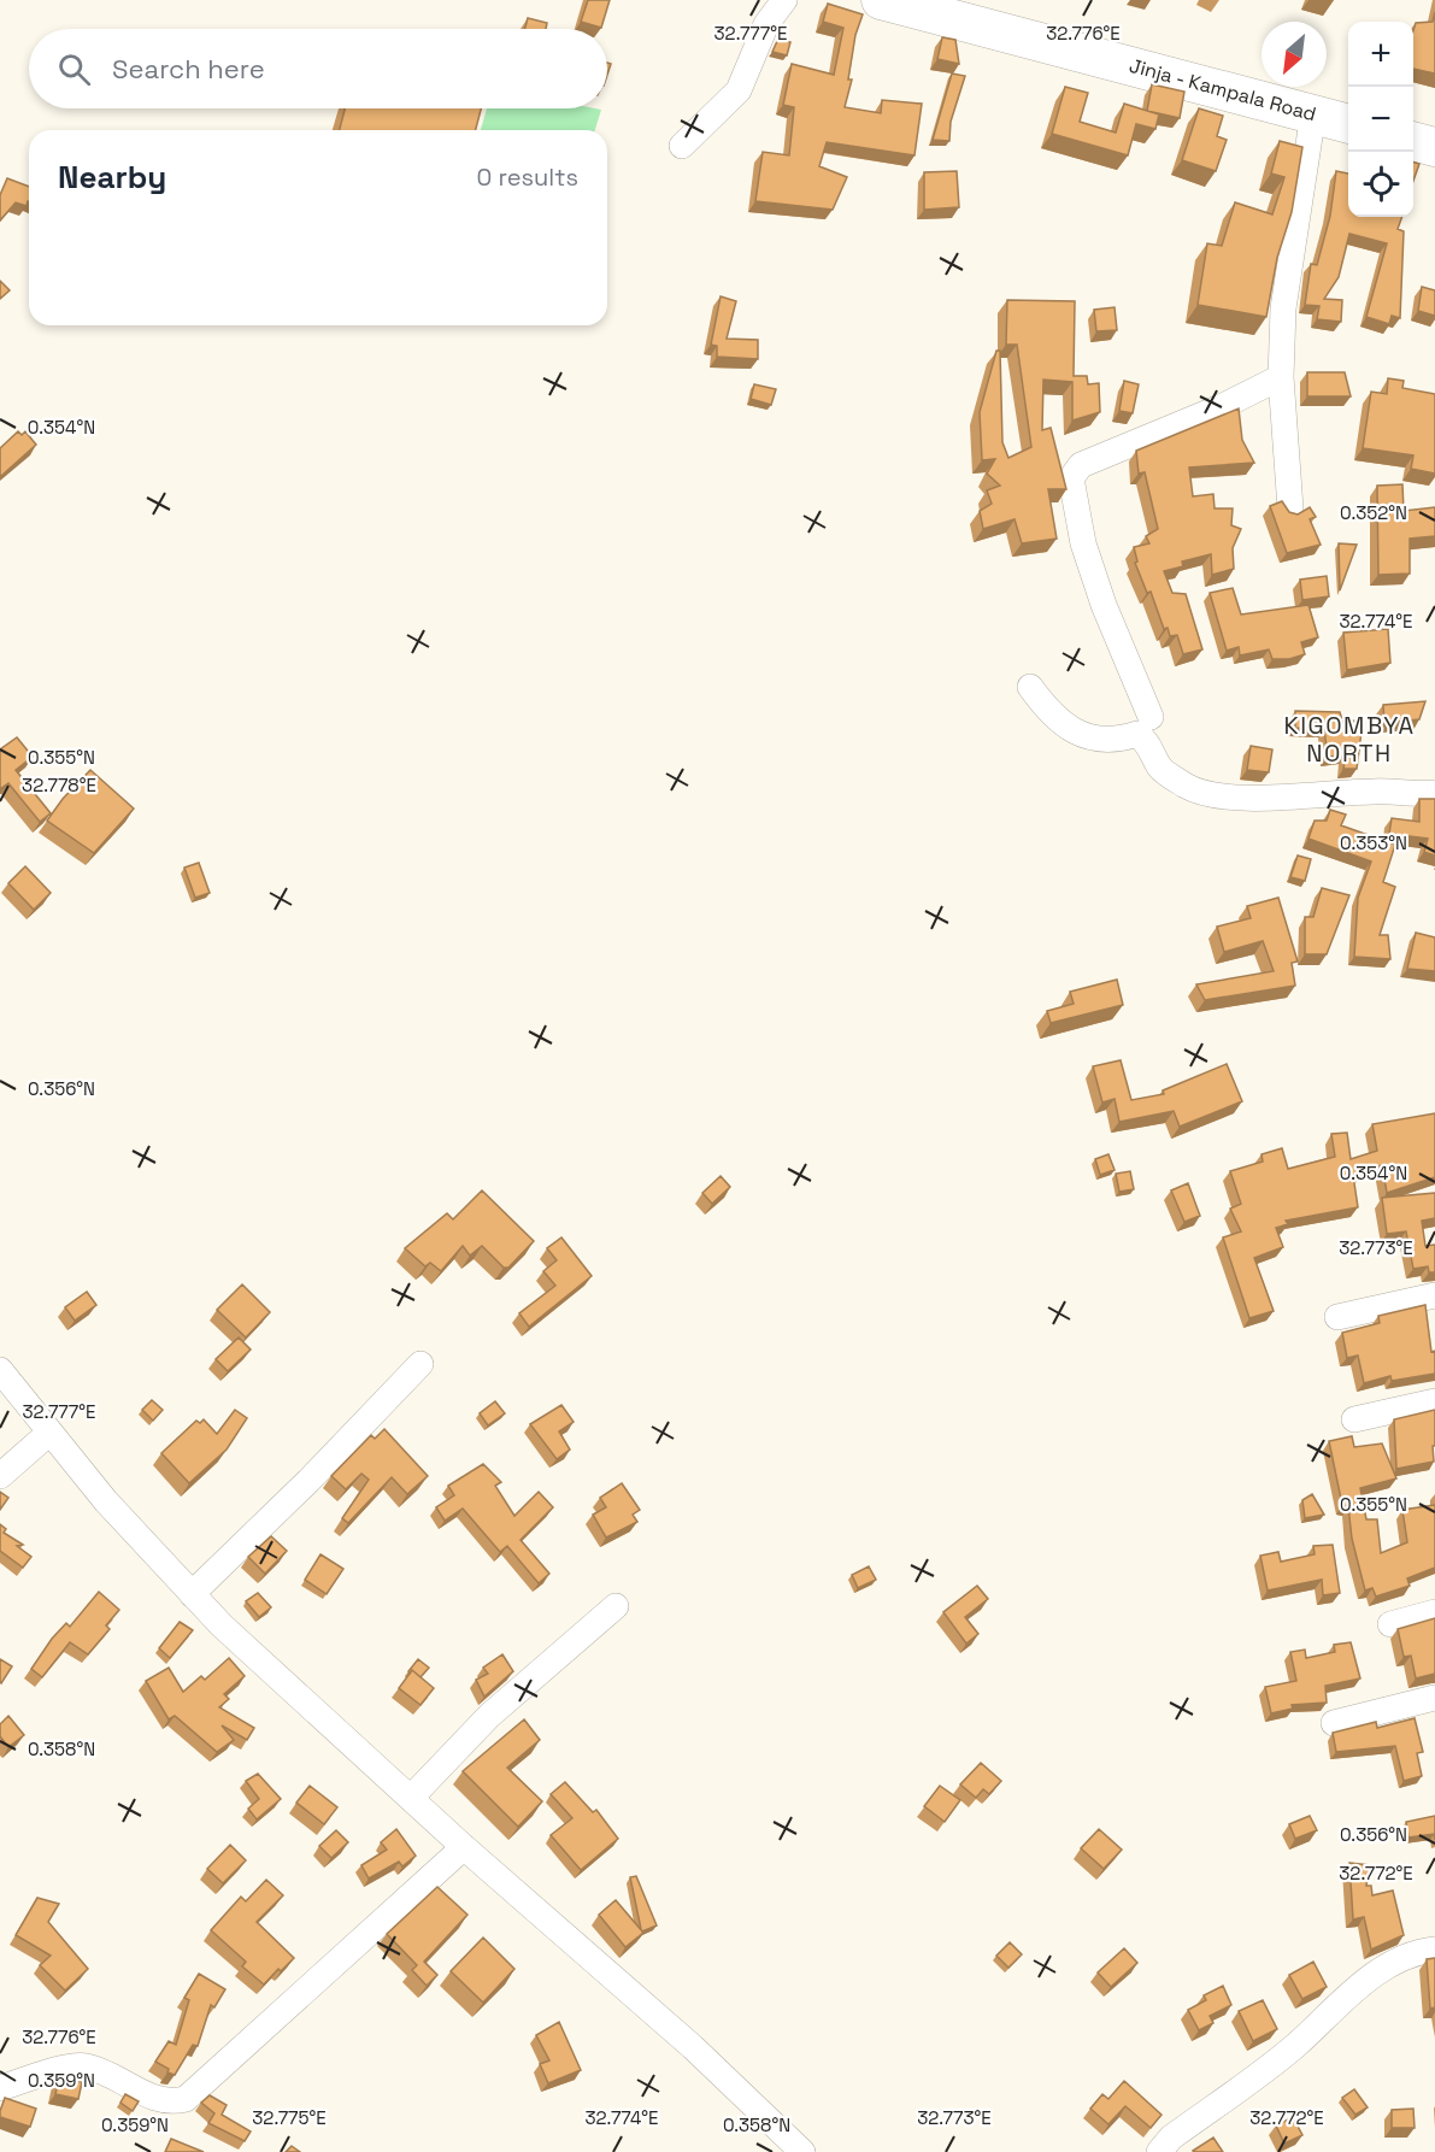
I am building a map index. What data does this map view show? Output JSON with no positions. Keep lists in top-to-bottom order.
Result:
{
  "streets": {
    "highway": ["Jinja - Kampala Road"]
  },
  "districts": ["KIGOMBYA NORTH"],
  "north": "bottom left",
  "page": {
    "map_buttons": ["+", "−"],
    "search": "Search here",
    "heading": ["Nearby", "0 results"]
  },
  "coordinates": [
    "32.777°E",
    "32.776°E",
    "0.354°N",
    "0.352°N",
    "32.774°E",
    "0.355°N",
    "32.778°E",
    "0.353°N",
    "0.356°N",
    "32.773°E",
    "0.358°N",
    "32.772°E",
    "0.359°N",
    "32.775°E"
  ]
}
